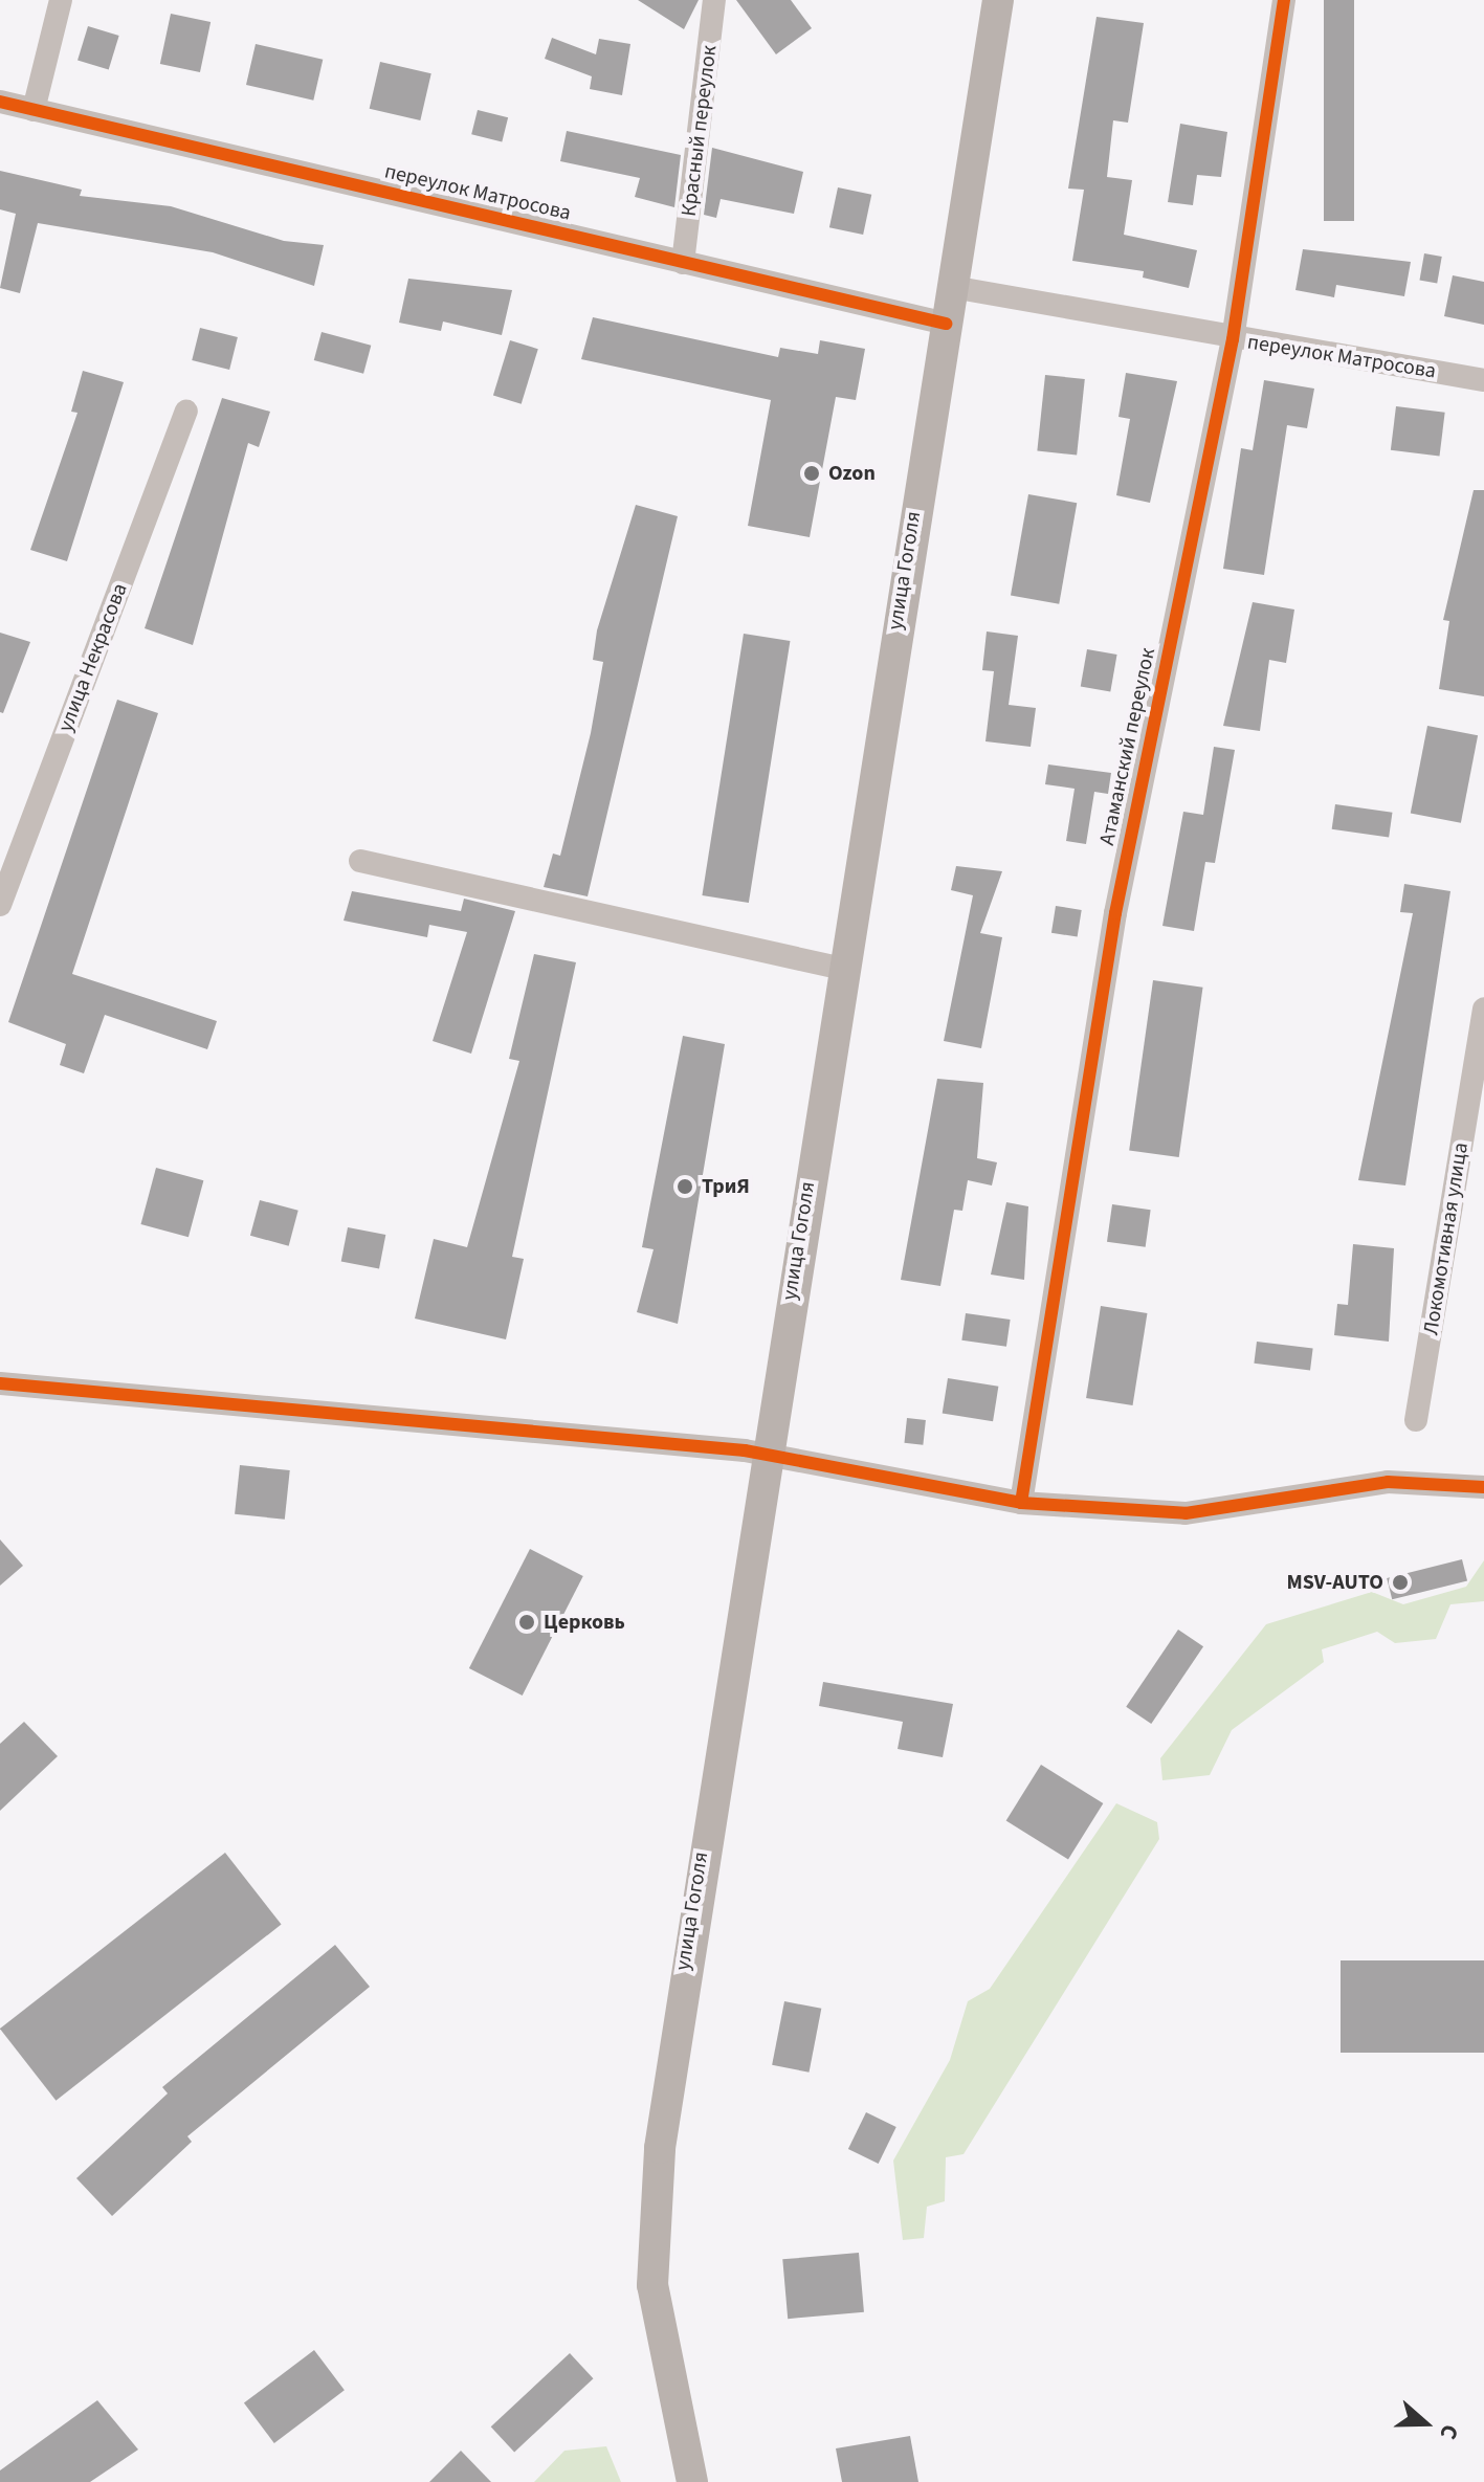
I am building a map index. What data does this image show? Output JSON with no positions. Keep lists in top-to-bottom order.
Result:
{
  "streets": {
    "main road": ["улица Гоголя"],
    "street": [
      "Красный переулок",
      "переулок Матросова",
      "улица Некрасова",
      "Атаманский переулок",
      "Локомотивная улица"
    ]
  },
  "crossings": [
    ["Красный переулок", "переулок Матросова"],
    ["переулок Матросова", "улица Гоголя"],
    ["переулок Матросова", "Атаманский переулок"]
  ],
  "places": [
    "Ozon",
    "ТриЯ",
    "MSV-AUTO",
    "Церковь"
  ],
  "north": "right"
}
